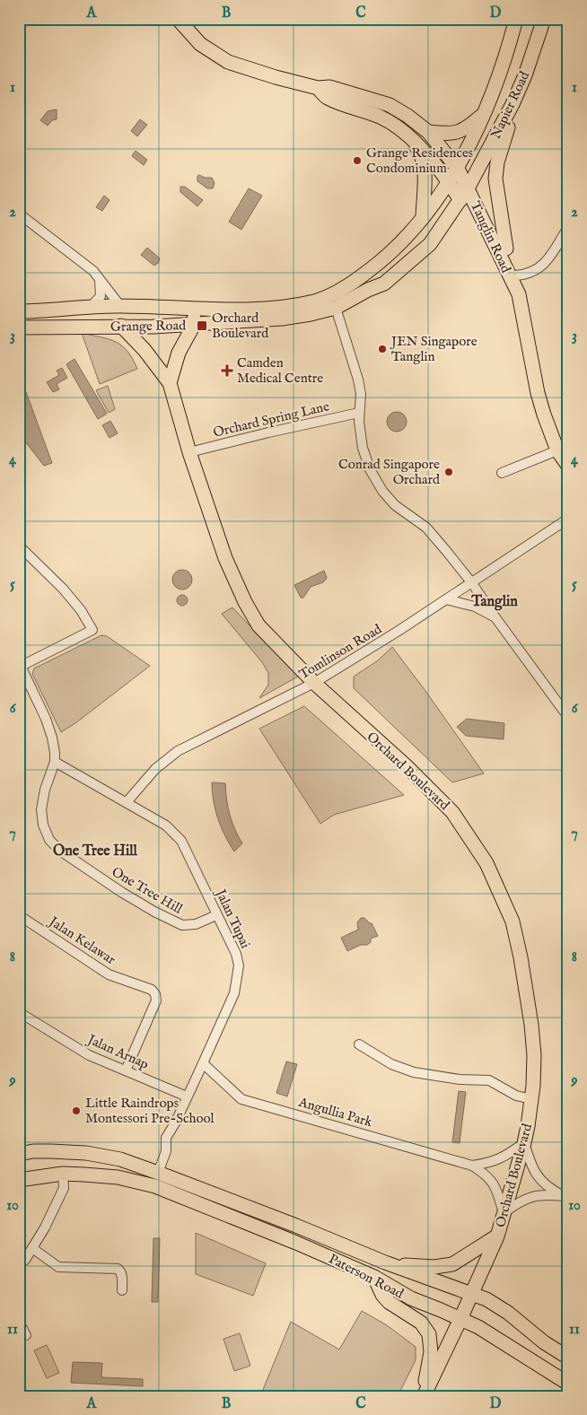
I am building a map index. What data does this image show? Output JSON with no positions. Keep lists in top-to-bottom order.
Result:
{
  "streets": {
    "main road": [
      "Napier Road",
      "Tanglin Road",
      "Grange Road",
      "Orchard Boulevard",
      "Paterson Road"
    ],
    "street": [
      "Orchard Spring Lane",
      "Tomlinson Road",
      "One Tree Hill",
      "Jalan Tupai",
      "Jalan Kelawar",
      "Jalan Arnap",
      "Angullia Park"
    ]
  },
  "crossings": [
    ["Napier Road", "Tanglin Road"],
    ["Napier Road", "Grange Road"],
    ["Tanglin Road", "Grange Road"],
    ["Grange Road", "Orchard Boulevard"],
    ["Orchard Spring Lane", "Orchard Boulevard"],
    ["Tomlinson Road", "Orchard Boulevard"],
    ["Tomlinson Road", "Jalan Tupai"],
    ["Orchard Boulevard", "Angullia Park"],
    ["Orchard Boulevard", "Paterson Road"],
    ["One Tree Hill", "Jalan Tupai"],
    ["Jalan Tupai", "Jalan Arnap"],
    ["Jalan Tupai", "Angullia Park"],
    ["Jalan Tupai", "Paterson Road"],
    ["Jalan Kelawar", "Jalan Arnap"]
  ],
  "districts": ["Tanglin", "One Tree Hill"],
  "places": {
    "other": [
      "Grange Residences Condominium",
      "JEN Singapore Tanglin",
      "Conrad Singapore Orchard",
      "Little Raindrops Montessori Pre-School"
    ],
    "transit": ["Orchard Boulevard"],
    "health": ["Camden Medical Centre"]
  },
  "grid": {
    "columns": [
      "A",
      "B",
      "C",
      "D"
    ],
    "rows": [
      "1",
      "2",
      "3",
      "4",
      "5",
      "6",
      "7",
      "8",
      "9",
      "10",
      "11"
    ]
  }
}
